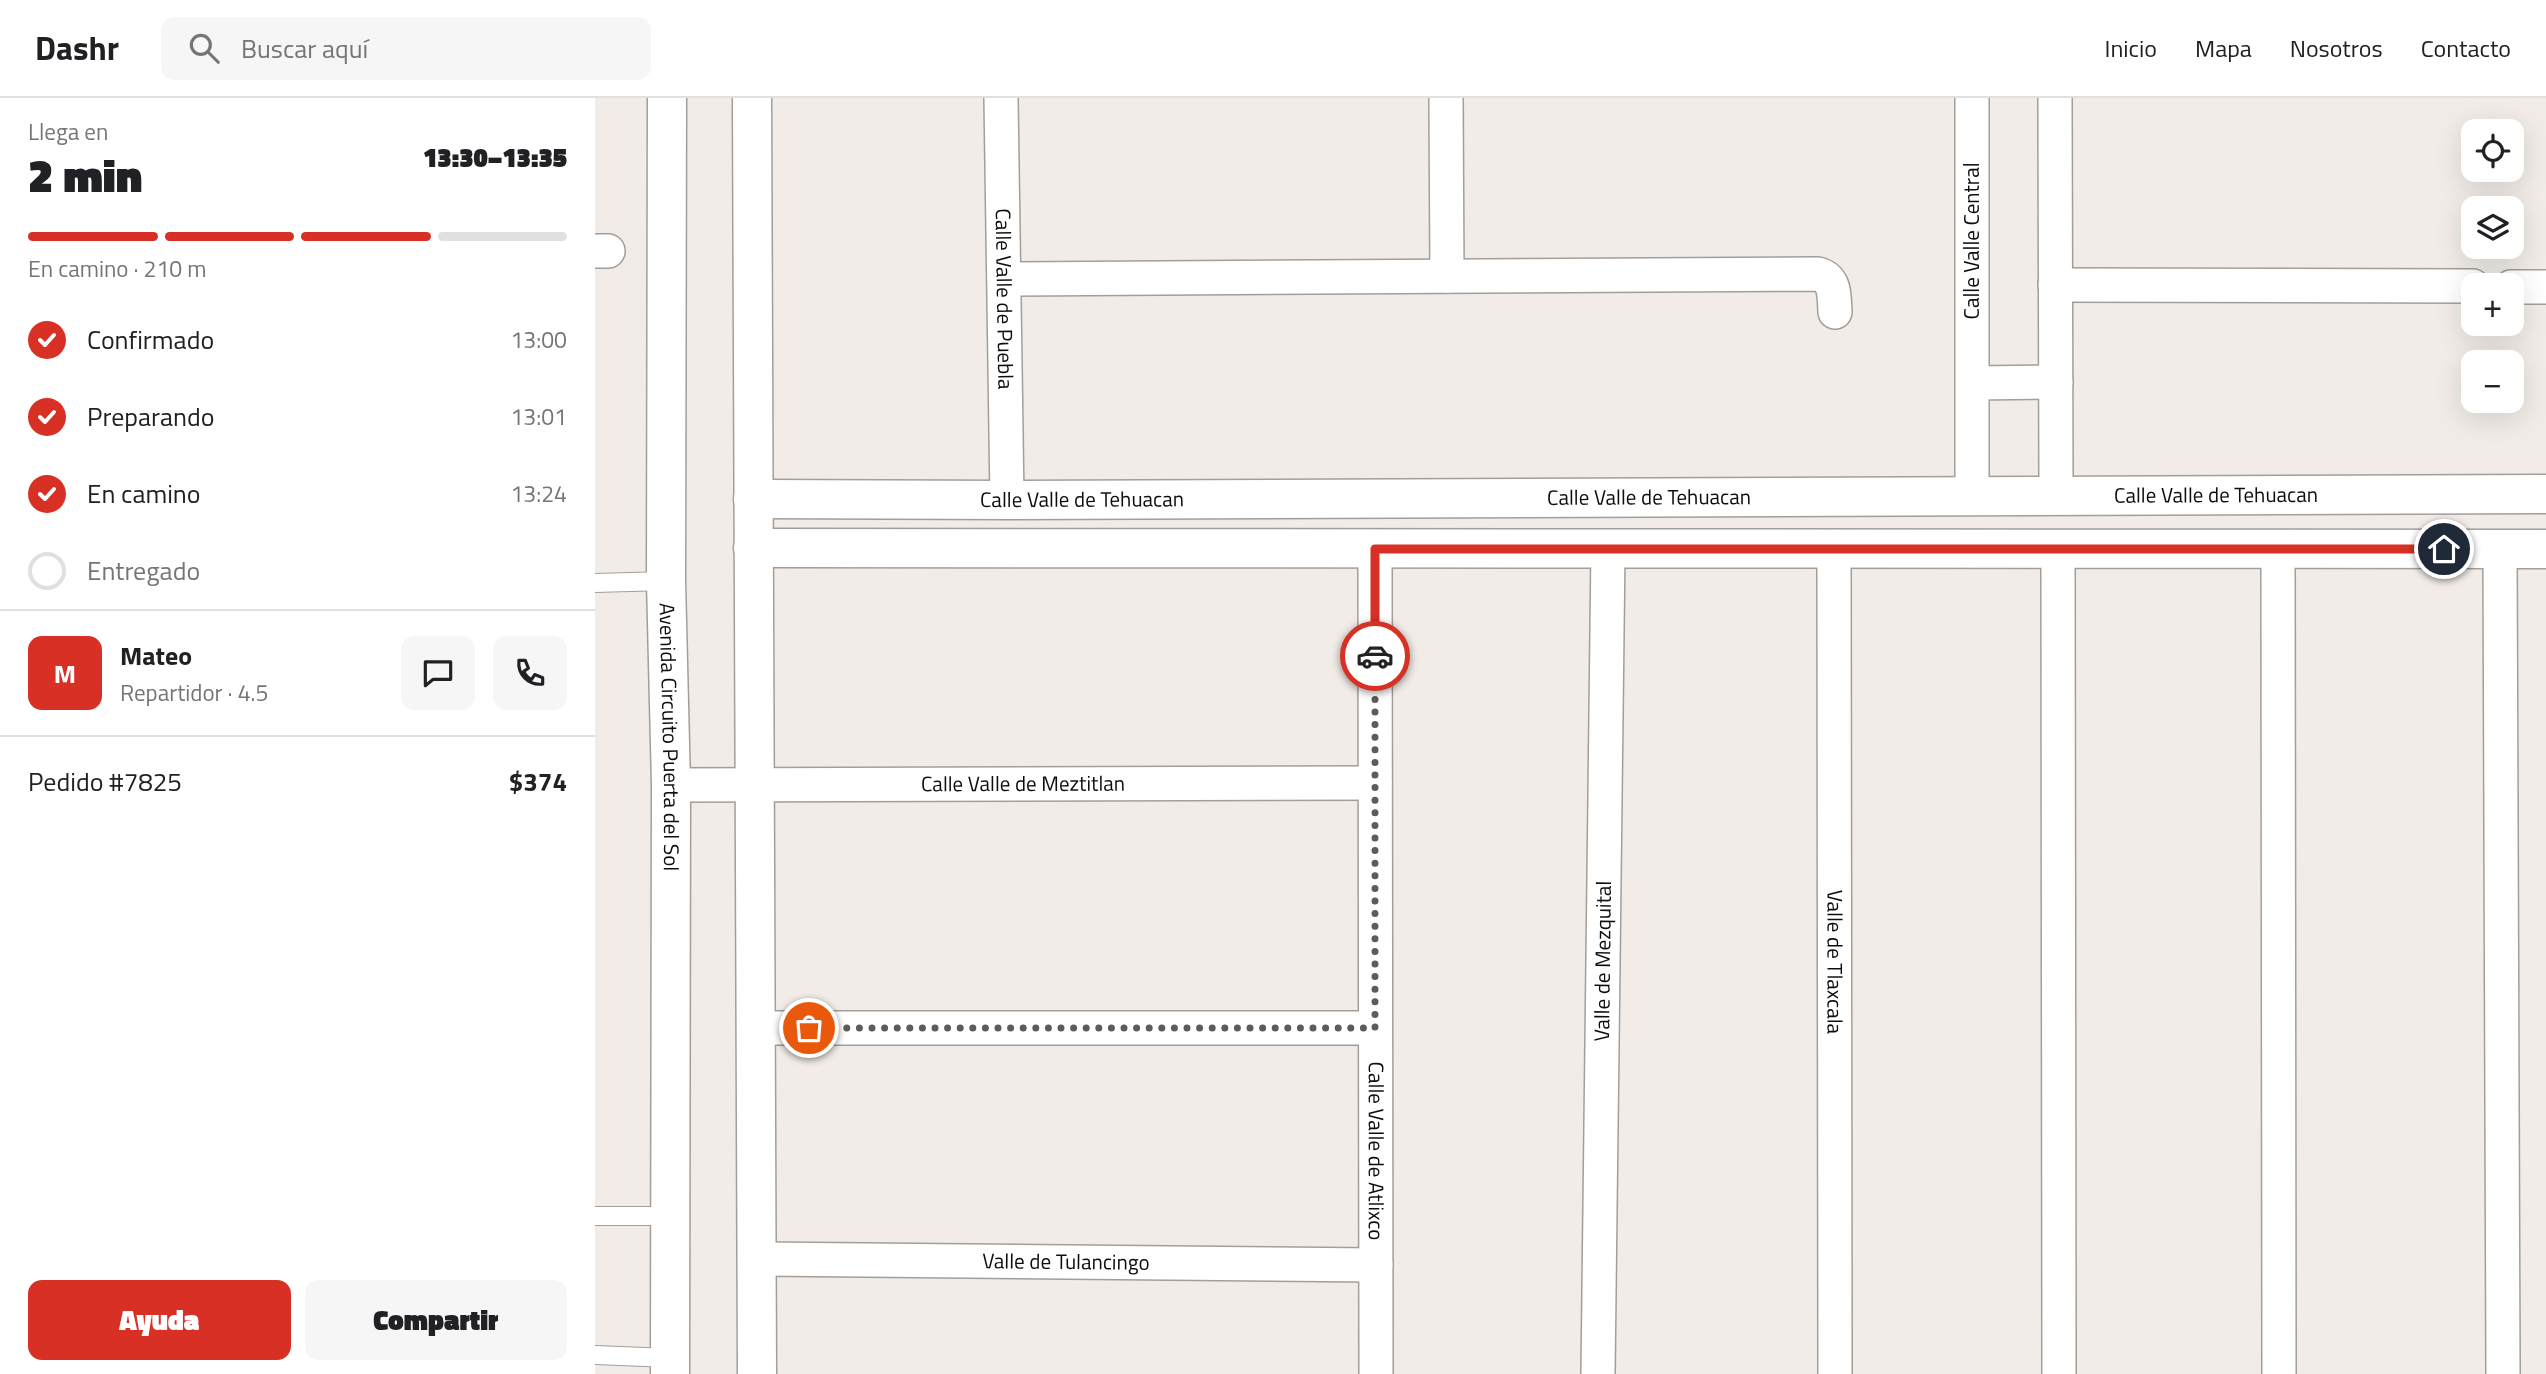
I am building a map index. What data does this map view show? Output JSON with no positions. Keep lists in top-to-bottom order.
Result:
{
  "streets": {
    "street": [
      "Calle Valle Central",
      "Calle Valle de Puebla",
      "Calle Valle de Tehuacan",
      "Avenida Circuito Puerta del Sol",
      "Calle Valle de Meztitlan",
      "Valle de Mezquital",
      "Valle de Tlaxcala",
      "Calle Valle de Atlixco",
      "Valle de Tulancingo"
    ]
  },
  "crossings": [
    ["Calle Valle Central", "Calle Valle de Tehuacan"],
    ["Calle Valle de Puebla", "Calle Valle de Tehuacan"],
    ["Avenida Circuito Puerta del Sol", "Calle Valle de Meztitlan"],
    ["Calle Valle de Meztitlan", "Calle Valle de Atlixco"],
    ["Calle Valle de Atlixco", "Valle de Tulancingo"]
  ],
  "page": {
    "header": "Dashr",
    "search": "Buscar aquí",
    "nav": [
      "Inicio",
      "Mapa",
      "Nosotros",
      "Contacto"
    ],
    "heading": ["2 min", "Llega en", "13:30–13:35"],
    "panel": [
      "Mateo",
      "Repartidor · 4.5",
      "Pedido #7825",
      "$374"
    ],
    "map_buttons": ["+", "−"],
    "bar": "En camino · 210 m",
    "list": [
      ["Confirmado", "13:00"],
      ["Preparando", "13:01"],
      ["En camino", "13:24"],
      "Entregado"
    ],
    "round": "M",
    "buttons": ["Ayuda", "Compartir"]
  }
}
